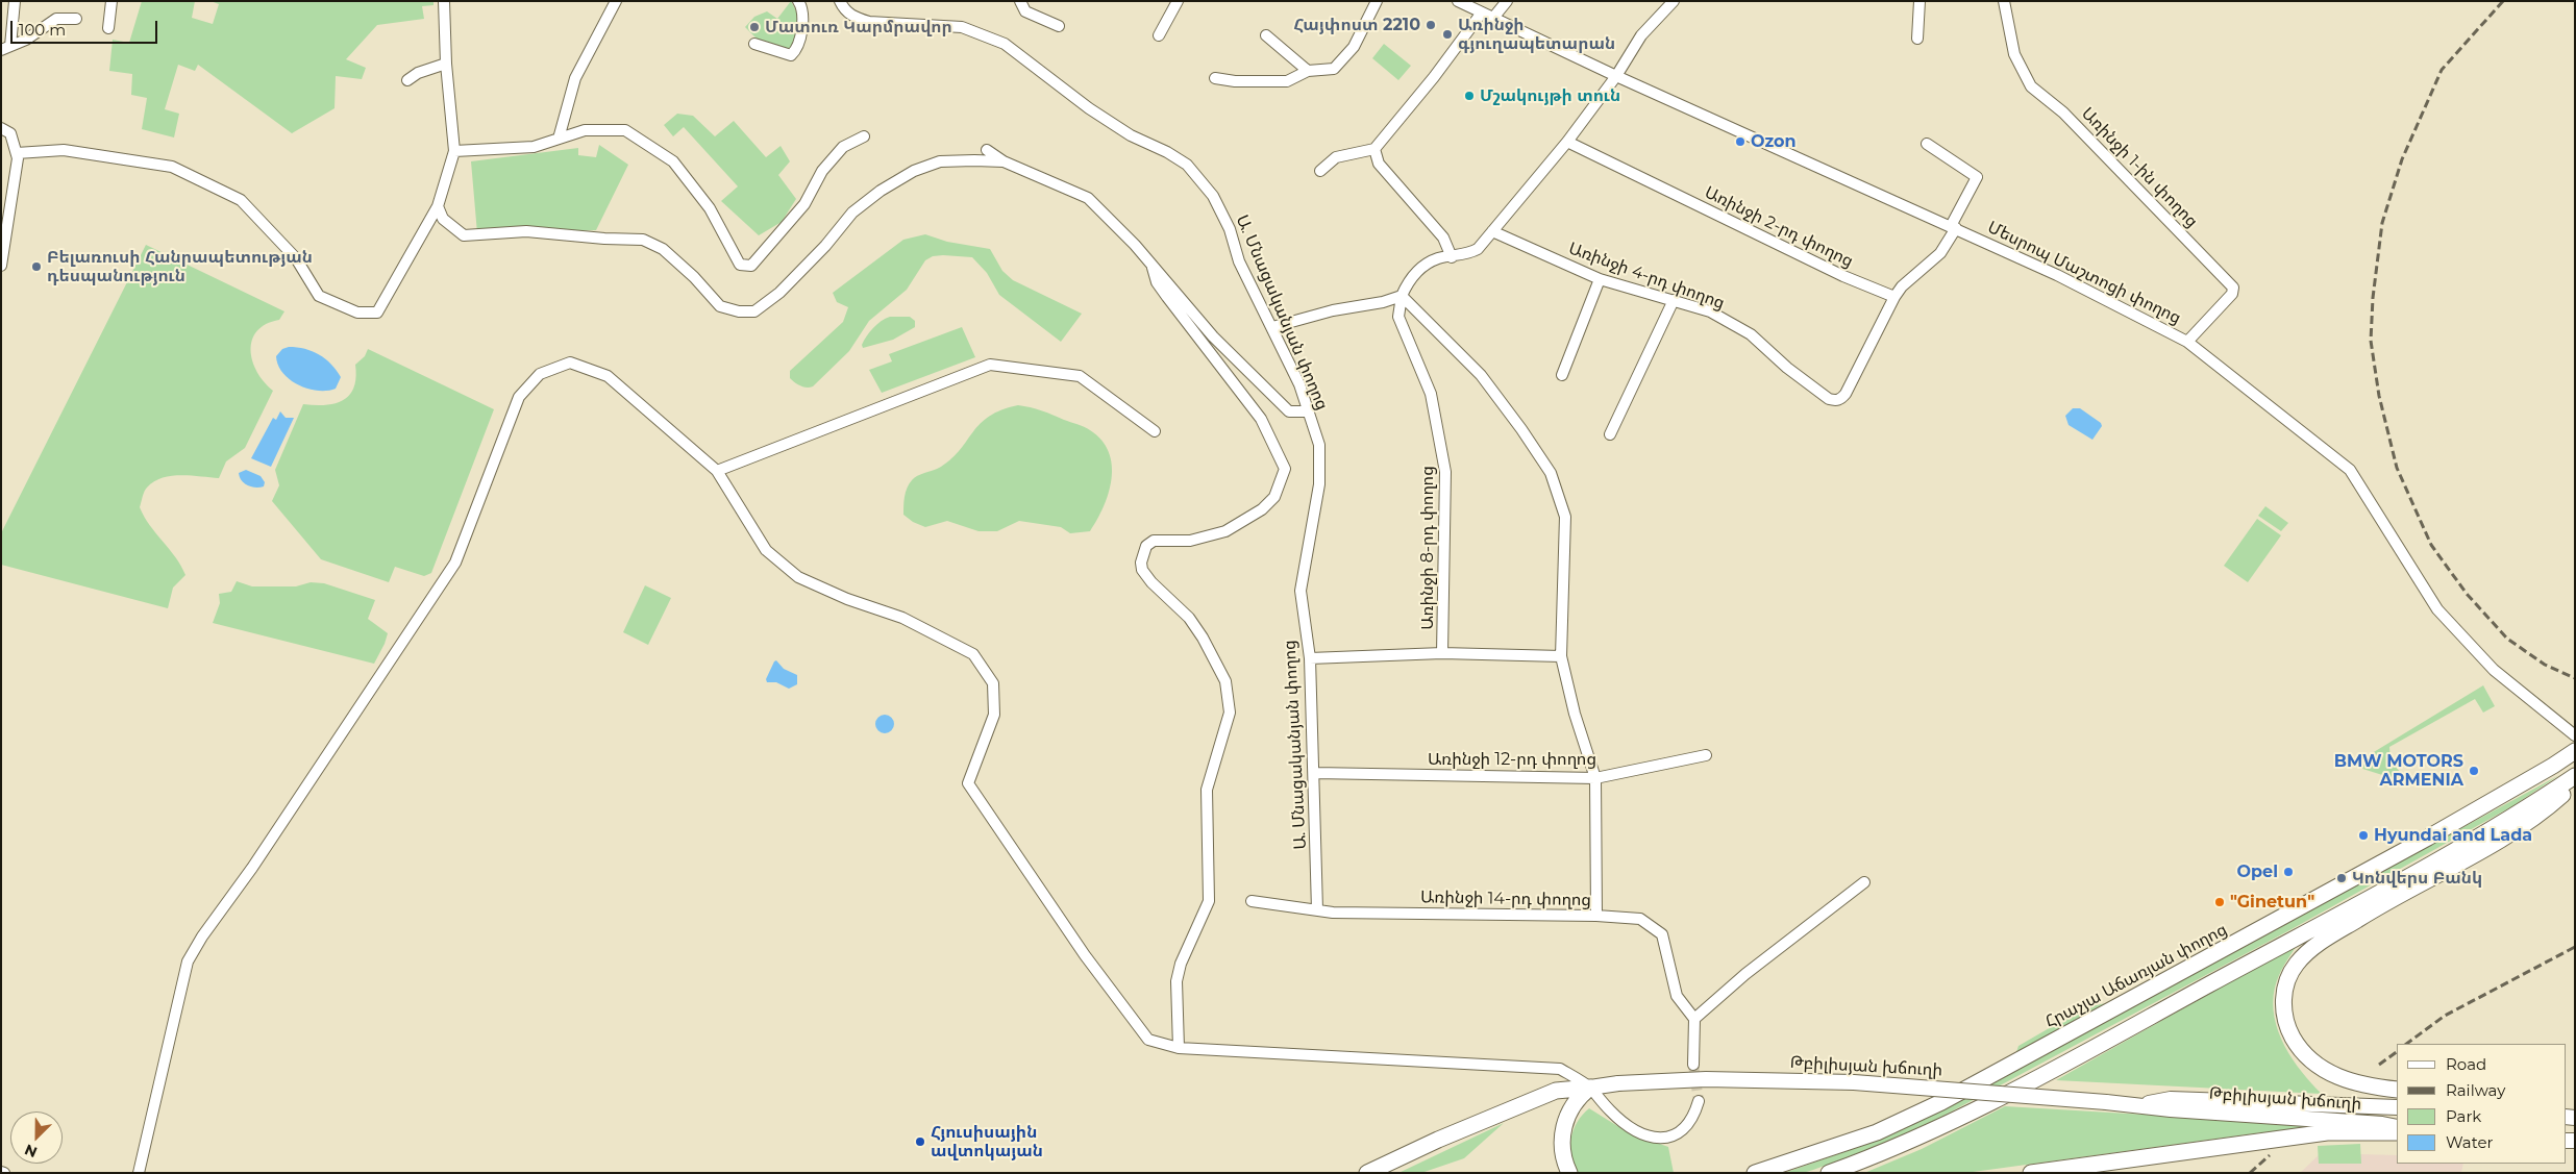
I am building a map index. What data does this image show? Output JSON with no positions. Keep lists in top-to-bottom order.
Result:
{
  "streets": {
    "highway": ["Հրաչյա Աճառյան փողոց"],
    "main road": ["Թբիլիսյան խճուղի"],
    "street": [
      "Առինջի 1-ին փողոց",
      "Առինջի 2-րդ փողոց",
      "Մեսրոպ Մաշտոցի փողոց",
      "Առինջի 4-րդ փողոց",
      "Ա. Մնացականյան փողոց",
      "Առինջի 8-րդ փողոց",
      "Առինջի 12-րդ փողոց",
      "Առինջի 14-րդ փողոց"
    ]
  },
  "crossings": [
    ["Առինջի 1-ին փողոց", "Մեսրոպ Մաշտոցի փողոց"],
    ["Առինջի 2-րդ փողոց", "Առինջի 4-րդ փողոց"],
    ["Ա. Մնացականյան փողոց", "Առինջի 12-րդ փողոց"],
    ["Ա. Մնացականյան փողոց", "Առինջի 14-րդ փողոց"]
  ],
  "places": [
    "Հայփոստ 2210",
    "Մատուռ Կարմրավոր",
    "Առինջի գյուղապետարան",
    "Մշակույթի տուն",
    "Ozon",
    "Բելառուսի Հանրապետության դեսպանություն",
    "BMW MOTORS ARMENIA",
    "Hyundai and Lada",
    "Opel",
    "Կոնվերս Բանկ",
    "\"Ginetun\"",
    "Հյուսիսային ավտոկայան"
  ],
  "legend": [
    "Road",
    "Railway",
    "Park",
    "Water"
  ],
  "scale_bar": "100 m",
  "north": "bottom left"
}
